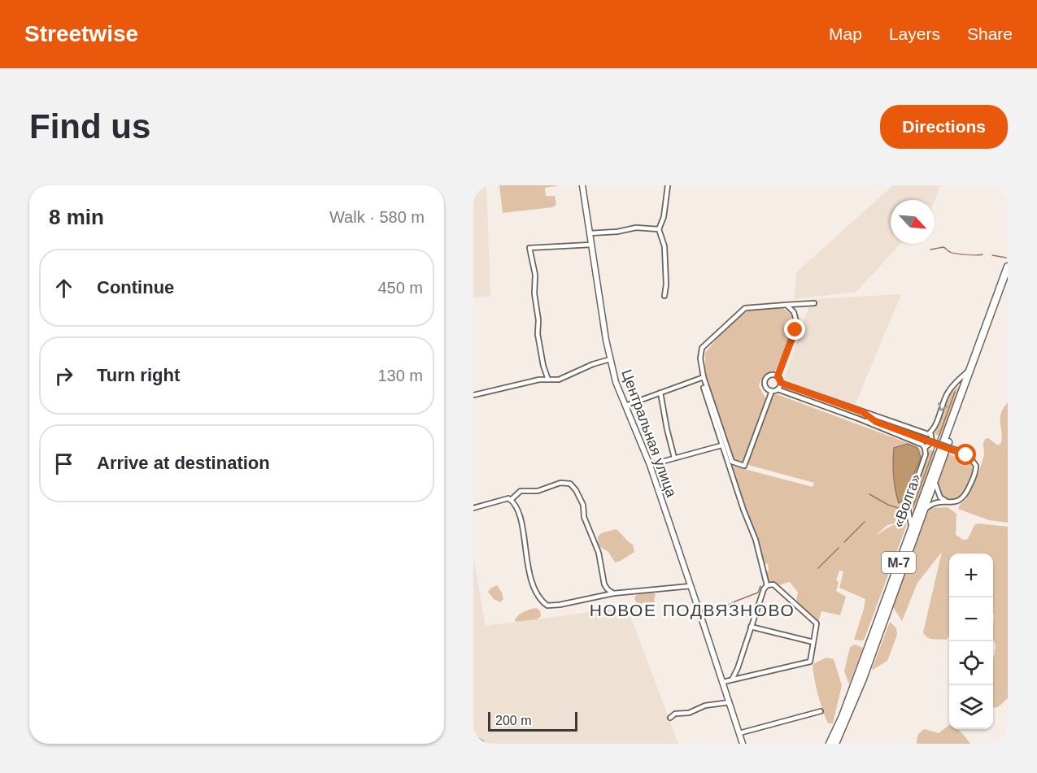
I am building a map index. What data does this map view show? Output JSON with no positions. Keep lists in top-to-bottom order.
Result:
{
  "streets": {
    "highway": ["«Волга»", "М-7"],
    "main road": ["Центральная улица"]
  },
  "districts": ["НОВОЕ ПОДВЯЗНОВО"],
  "scale_bar": "200 m",
  "north": "bottom right",
  "page": {
    "header": "Streetwise",
    "nav": ["Map", "Layers", "Share"],
    "buttons": "Directions",
    "title": "Find us",
    "heading": ["8 min", "Walk · 580 m"],
    "list": [
      ["Continue", "450 m"],
      ["Turn right", "130 m"],
      "Arrive at destination"
    ],
    "map_buttons": ["+", "−"],
    "scale": "200 m"
  }
}
